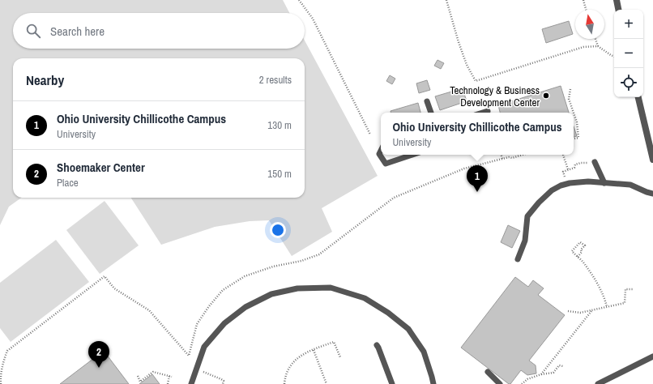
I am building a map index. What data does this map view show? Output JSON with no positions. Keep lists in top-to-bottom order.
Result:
{
  "places": ["Technology & Business Development Center"],
  "north": "top",
  "page": {
    "map_buttons": ["+", "−"],
    "search": "Search here",
    "heading": ["Nearby", "2 results"],
    "list": [
      {
        "mark": "1",
        "name": "Ohio University Chillicothe Campus",
        "note": "University",
        "value": "130 m"
      },
      {
        "mark": "2",
        "name": "Shoemaker Center",
        "note": "Place",
        "value": "150 m"
      }
    ],
    "popup": ["Ohio University Chillicothe Campus", "University"],
    "pins": ["1", "2"]
  }
}
